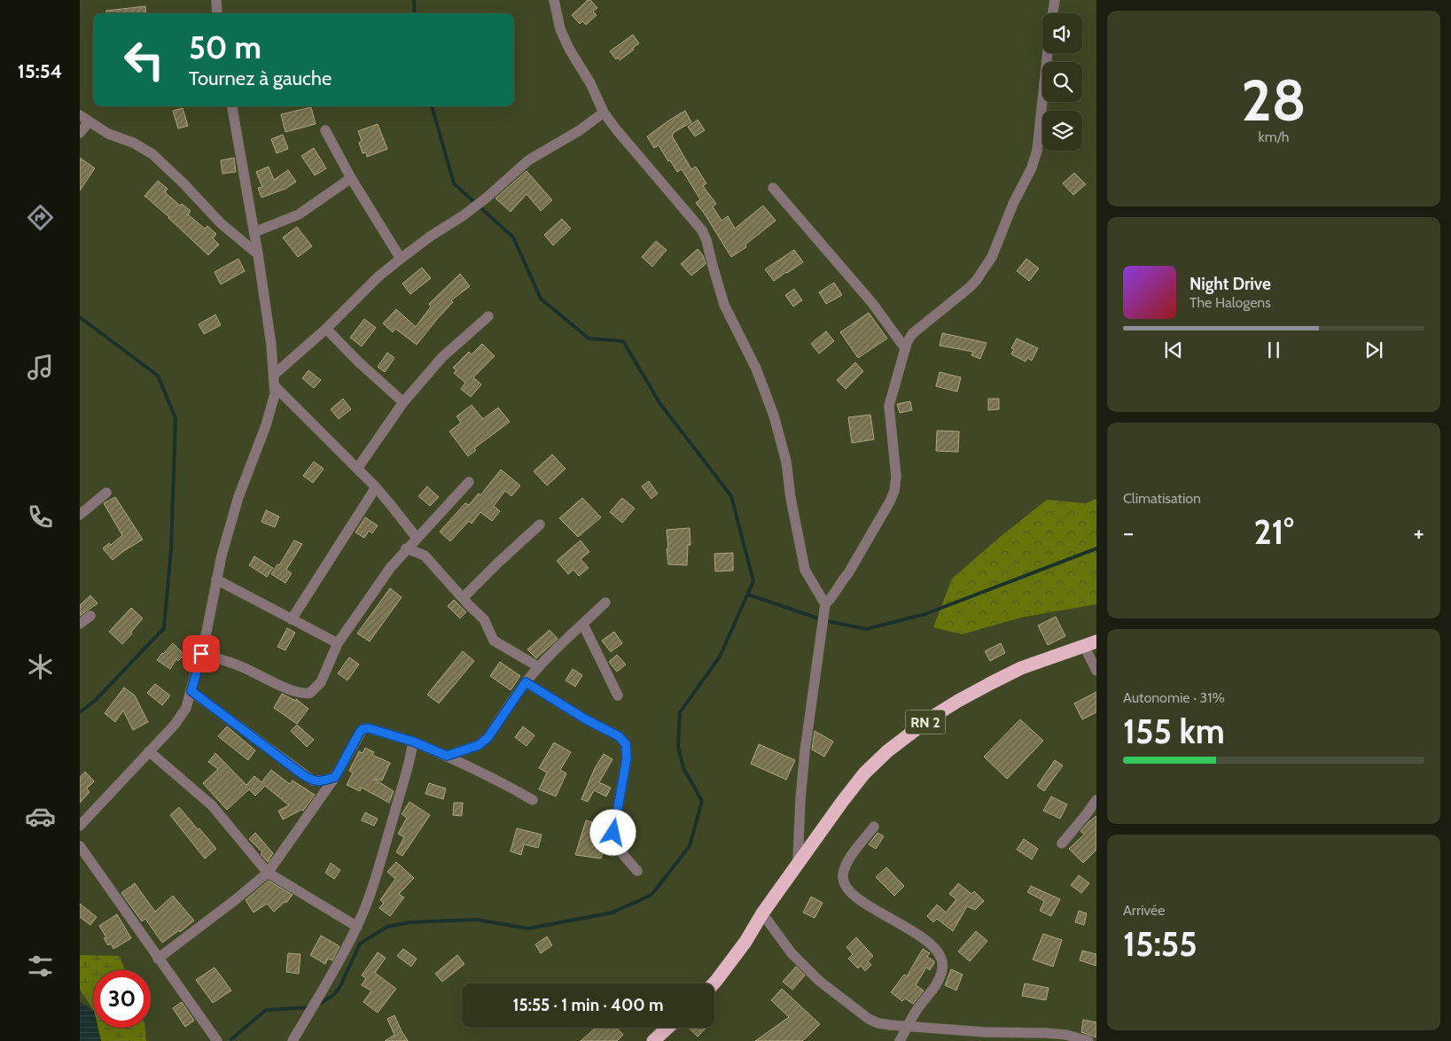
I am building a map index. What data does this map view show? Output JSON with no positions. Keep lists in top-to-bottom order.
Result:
{
  "streets": {
    "highway": ["RN 2"]
  },
  "page": {
    "tabs": "15:54",
    "tile": [
      ["28", "km/h"],
      "Climatisation",
      ["Autonomie · 31%", "155 km"],
      ["Arrivée", "15:55"]
    ],
    "turn": ["50 m", "Tournez à gauche"],
    "song": ["Night Drive", "The Halogens"],
    "heat": ["−", "21°", "+"],
    "limit": "30",
    "trip": "15:55 · 1 min · 400 m"
  }
}
